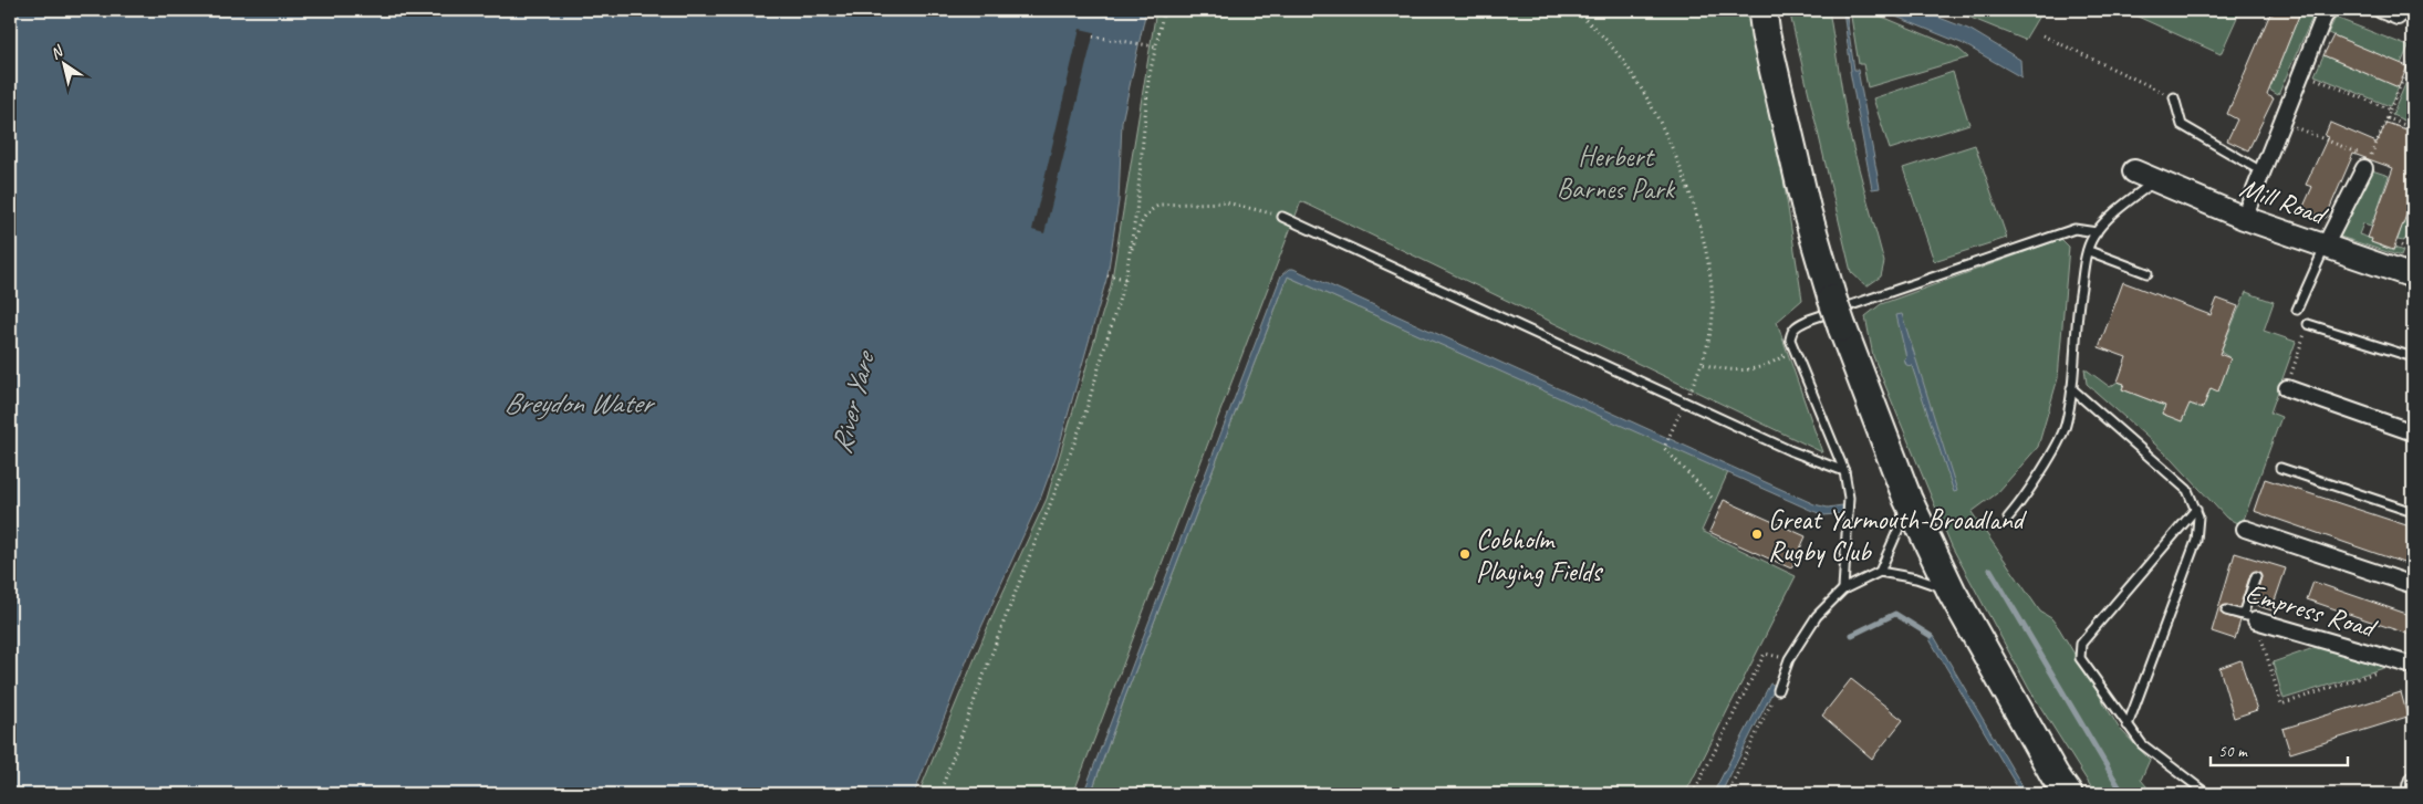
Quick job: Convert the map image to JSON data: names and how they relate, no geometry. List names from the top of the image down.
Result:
{
  "streets": {
    "street": ["Mill Road", "Empress Road"]
  },
  "water": ["Breydon Water", "River Yare"],
  "parks": ["Herbert Barnes Park"],
  "places": ["Great Yarmouth-Broadland Rugby Club", "Cobholm Playing Fields"],
  "scale_bar": "50 m",
  "north": "top left"
}
